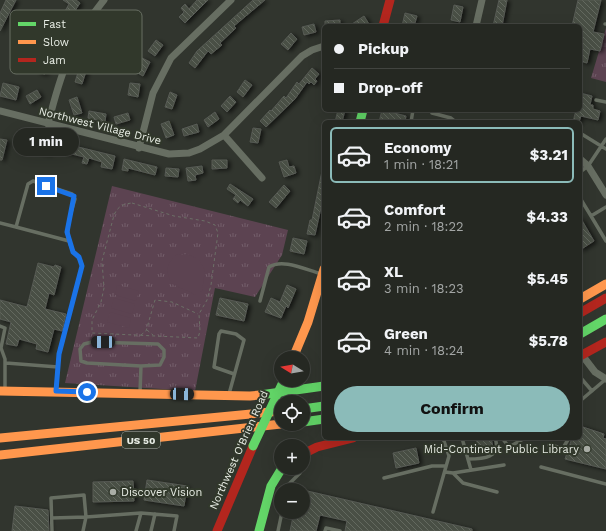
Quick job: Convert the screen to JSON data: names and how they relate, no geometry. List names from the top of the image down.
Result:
{
  "streets": {
    "main road": ["US 50", "Northwest O'Brien Road"],
    "street": ["Northwest Village Drive"]
  },
  "places": ["Mid-Continent Public Library", "Discover Vision"],
  "legend": ["Fast", "Slow", "Jam"],
  "north": "left",
  "page": {
    "banner": ["Pickup", "Drop-off"],
    "list": [
      {
        "name": "Economy",
        "note": "1 min · 18:21",
        "value": "$3.21"
      },
      {
        "name": "Comfort",
        "note": "2 min · 18:22",
        "value": "$4.33"
      },
      {
        "name": "XL",
        "note": "3 min · 18:23",
        "value": "$5.45"
      },
      {
        "name": "Green",
        "note": "4 min · 18:24",
        "value": "$5.78"
      }
    ],
    "bubble": "1 min",
    "map_buttons": ["+", "−"],
    "buttons": "Confirm"
  }
}
